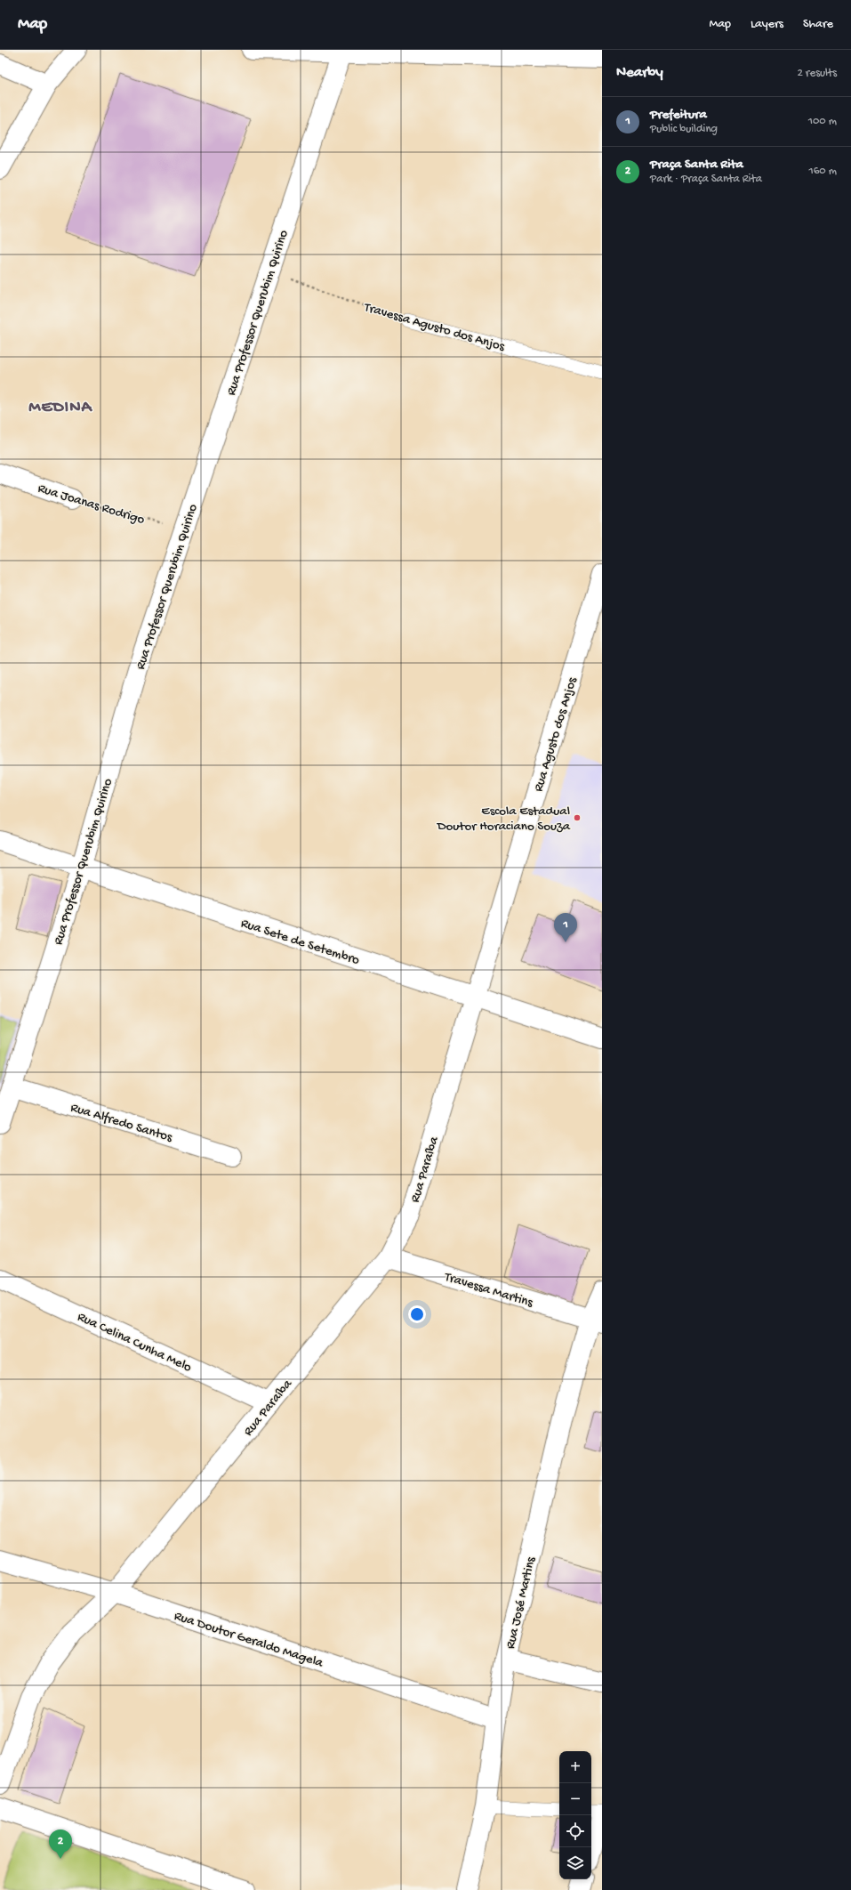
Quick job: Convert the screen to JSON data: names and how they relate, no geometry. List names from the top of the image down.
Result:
{
  "streets": {
    "street": [
      "Rua Professor Querubim Quirino",
      "Rua Joanas Rodrigo",
      "Rua Agusto dos Anjos",
      "Rua Sete de Setembro",
      "Rua Alfredo Santos",
      "Rua Paraíba",
      "Travessa Martins",
      "Rua Celina Cunha Melo",
      "Rua José Martins",
      "Rua Doutor Geraldo Magela"
    ],
    "lane": ["Travessa Agusto dos Anjos"]
  },
  "crossings": [
    ["Rua Professor Querubim Quirino", "Travessa Agusto dos Anjos"],
    ["Rua Professor Querubim Quirino", "Rua Joanas Rodrigo"],
    ["Rua Professor Querubim Quirino", "Rua Sete de Setembro"],
    ["Rua Professor Querubim Quirino", "Rua Alfredo Santos"],
    ["Rua Agusto dos Anjos", "Rua Sete de Setembro"],
    ["Rua Agusto dos Anjos", "Rua Paraíba"],
    ["Rua Sete de Setembro", "Rua Paraíba"],
    ["Rua Paraíba", "Travessa Martins"],
    ["Rua Paraíba", "Rua Celina Cunha Melo"],
    ["Rua Paraíba", "Rua Doutor Geraldo Magela"],
    ["Travessa Martins", "Rua José Martins"],
    ["Rua José Martins", "Rua Doutor Geraldo Magela"]
  ],
  "districts": ["MEDINA"],
  "places": ["Escola Estadual Doutor Horaciano Souza"],
  "page": {
    "header": "Map",
    "nav": ["Map", "Layers", "Share"],
    "heading": ["Nearby", "2 results"],
    "list": [
      {
        "mark": "1",
        "name": "Prefeitura",
        "note": "Public building",
        "value": "100 m"
      },
      {
        "mark": "2",
        "name": "Praça Santa Rita",
        "note": "Park · Praça Santa Rita",
        "value": "160 m"
      }
    ],
    "pins": ["1", "2"],
    "map_buttons": ["+", "−"]
  }
}
